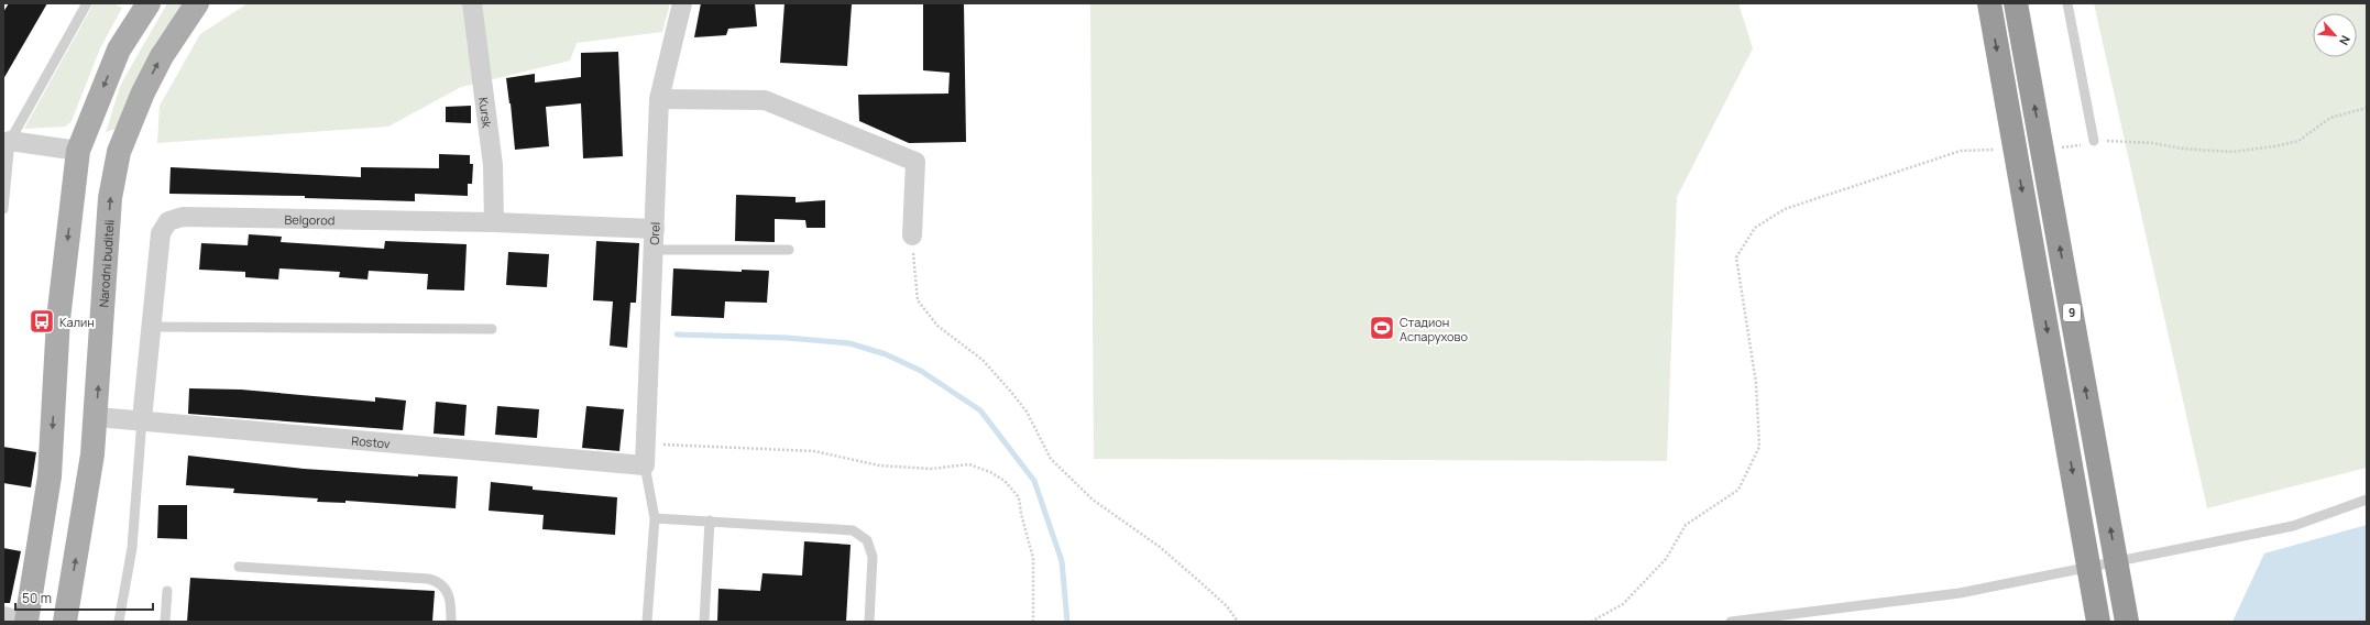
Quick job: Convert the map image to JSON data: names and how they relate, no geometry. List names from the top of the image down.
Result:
{
  "streets": {
    "highway": ["9"],
    "main road": ["Narodni buditeli"],
    "street": [
      "Kursk",
      "Belgorod",
      "Orel",
      "Rostov"
    ]
  },
  "crossings": [
    ["Kursk", "Belgorod"],
    ["Belgorod", "Orel"],
    ["Belgorod", "Rostov"],
    ["Orel", "Rostov"],
    ["Narodni buditeli", "Rostov"]
  ],
  "places": {
    "bus stop": ["Калин"],
    "sports": ["Стадион Аспарухово"]
  },
  "scale_bar": "50 m",
  "north": "bottom right"
}
